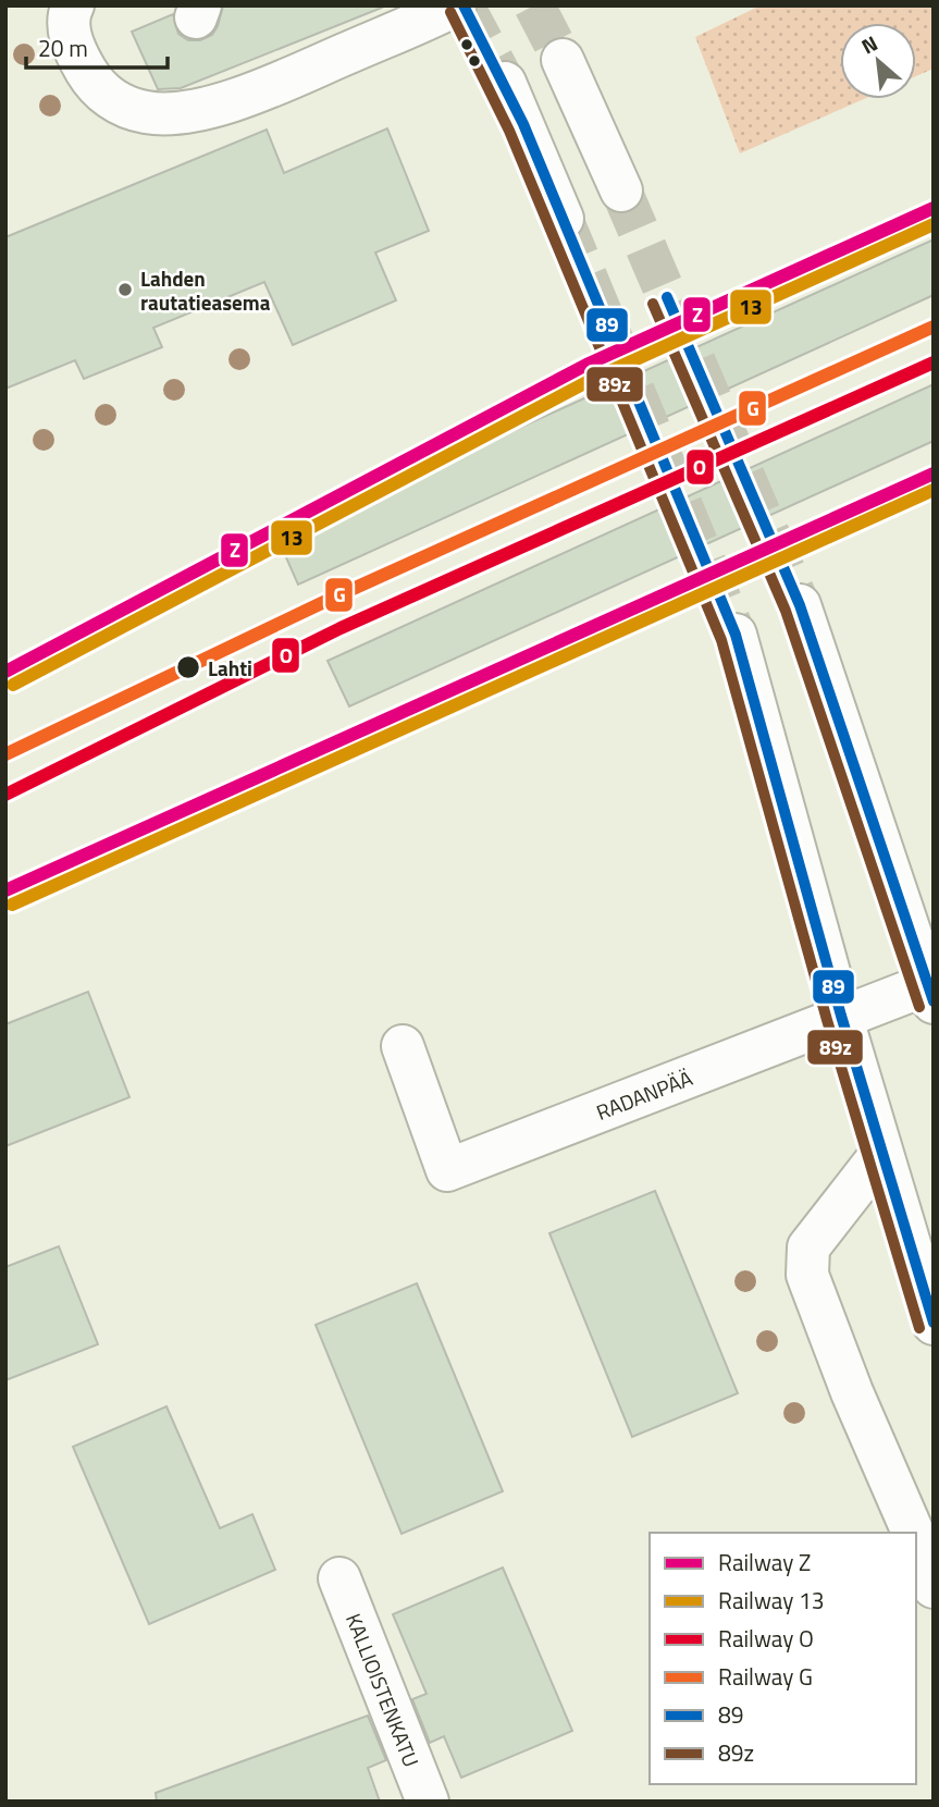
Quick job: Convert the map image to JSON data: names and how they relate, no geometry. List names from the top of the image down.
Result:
{
  "streets": {
    "main road": ["RADANPÄÄ", "KALLIOISTENKATU"]
  },
  "places": ["Lahden rautatieasema", "Lahti"],
  "lines": [
    "transit line 89",
    "transit line 89z",
    "rail line Z",
    "rail line 13",
    "rail line G",
    "rail line O"
  ],
  "legend": [
    "Railway Z",
    "Railway 13",
    "Railway O",
    "Railway G",
    "89",
    "89z"
  ],
  "scale_bar": "20 m",
  "north": "top left"
}
